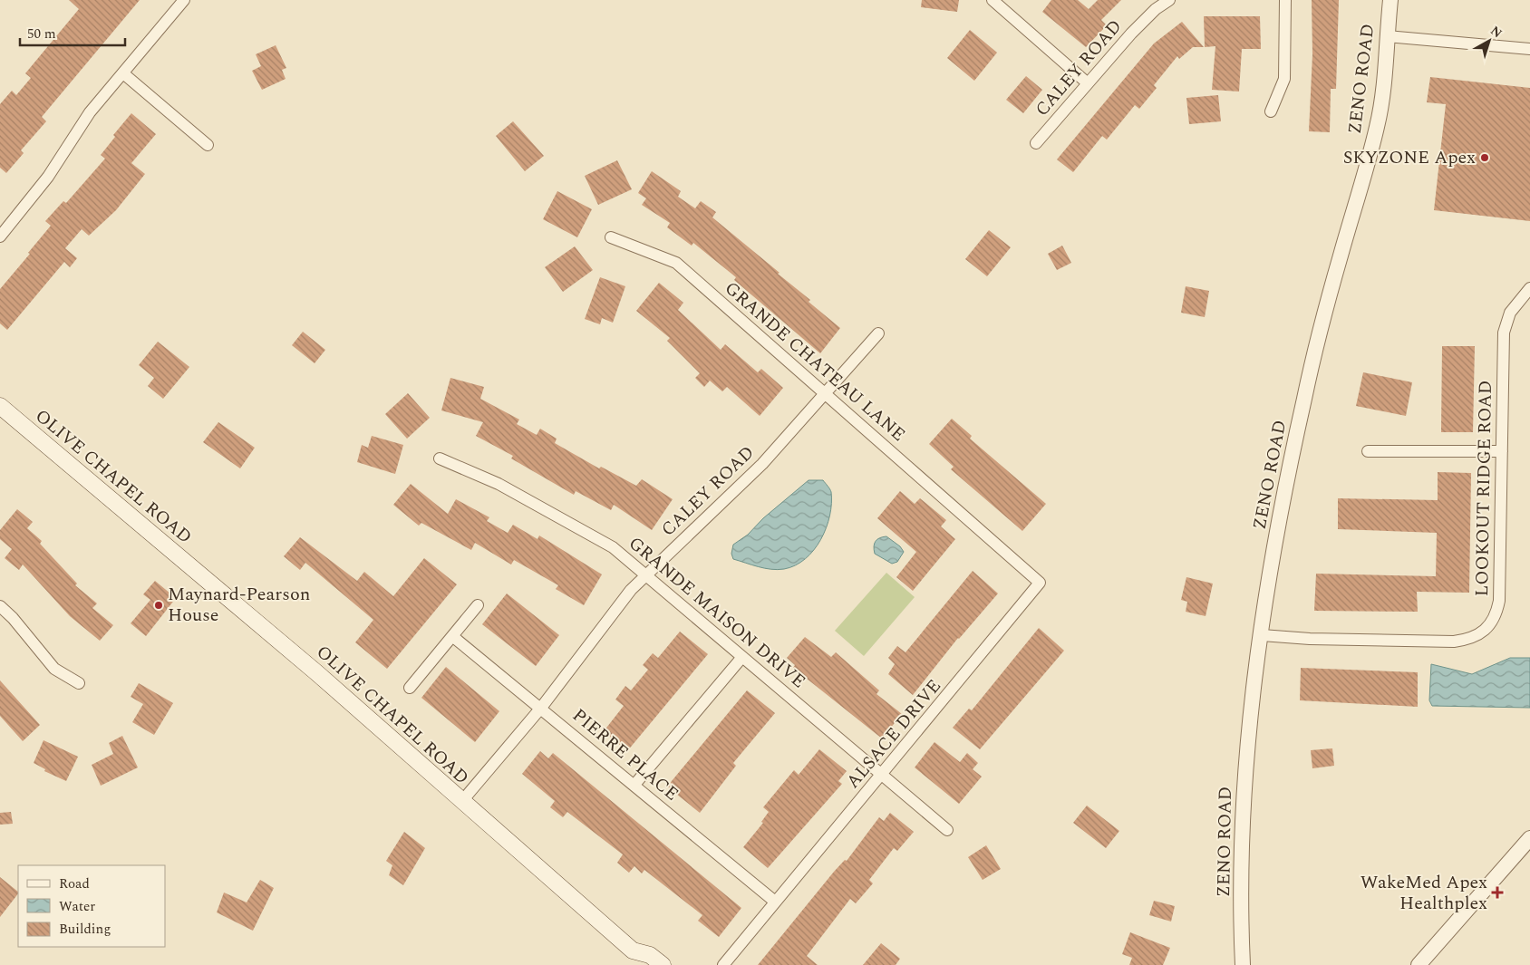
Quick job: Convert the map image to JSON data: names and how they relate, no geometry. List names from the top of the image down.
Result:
{
  "streets": {
    "main road": ["OLIVE CHAPEL ROAD"],
    "street": [
      "CALEY ROAD",
      "ZENO ROAD",
      "GRANDE CHATEAU LANE",
      "LOOKOUT RIDGE ROAD",
      "GRANDE MAISON DRIVE",
      "ALSACE DRIVE",
      "PIERRE PLACE"
    ]
  },
  "crossings": [
    ["CALEY ROAD", "GRANDE CHATEAU LANE"],
    ["CALEY ROAD", "OLIVE CHAPEL ROAD"],
    ["CALEY ROAD", "GRANDE MAISON DRIVE"],
    ["CALEY ROAD", "PIERRE PLACE"],
    ["ZENO ROAD", "LOOKOUT RIDGE ROAD"],
    ["GRANDE CHATEAU LANE", "ALSACE DRIVE"],
    ["GRANDE MAISON DRIVE", "ALSACE DRIVE"],
    ["ALSACE DRIVE", "PIERRE PLACE"]
  ],
  "places": {
    "other": ["SKYZONE Apex", "Maynard-Pearson House"],
    "health": ["WakeMed Apex Healthplex"]
  },
  "legend": ["Road", "Water", "Building"],
  "scale_bar": "50 m",
  "north": "top right"
}
